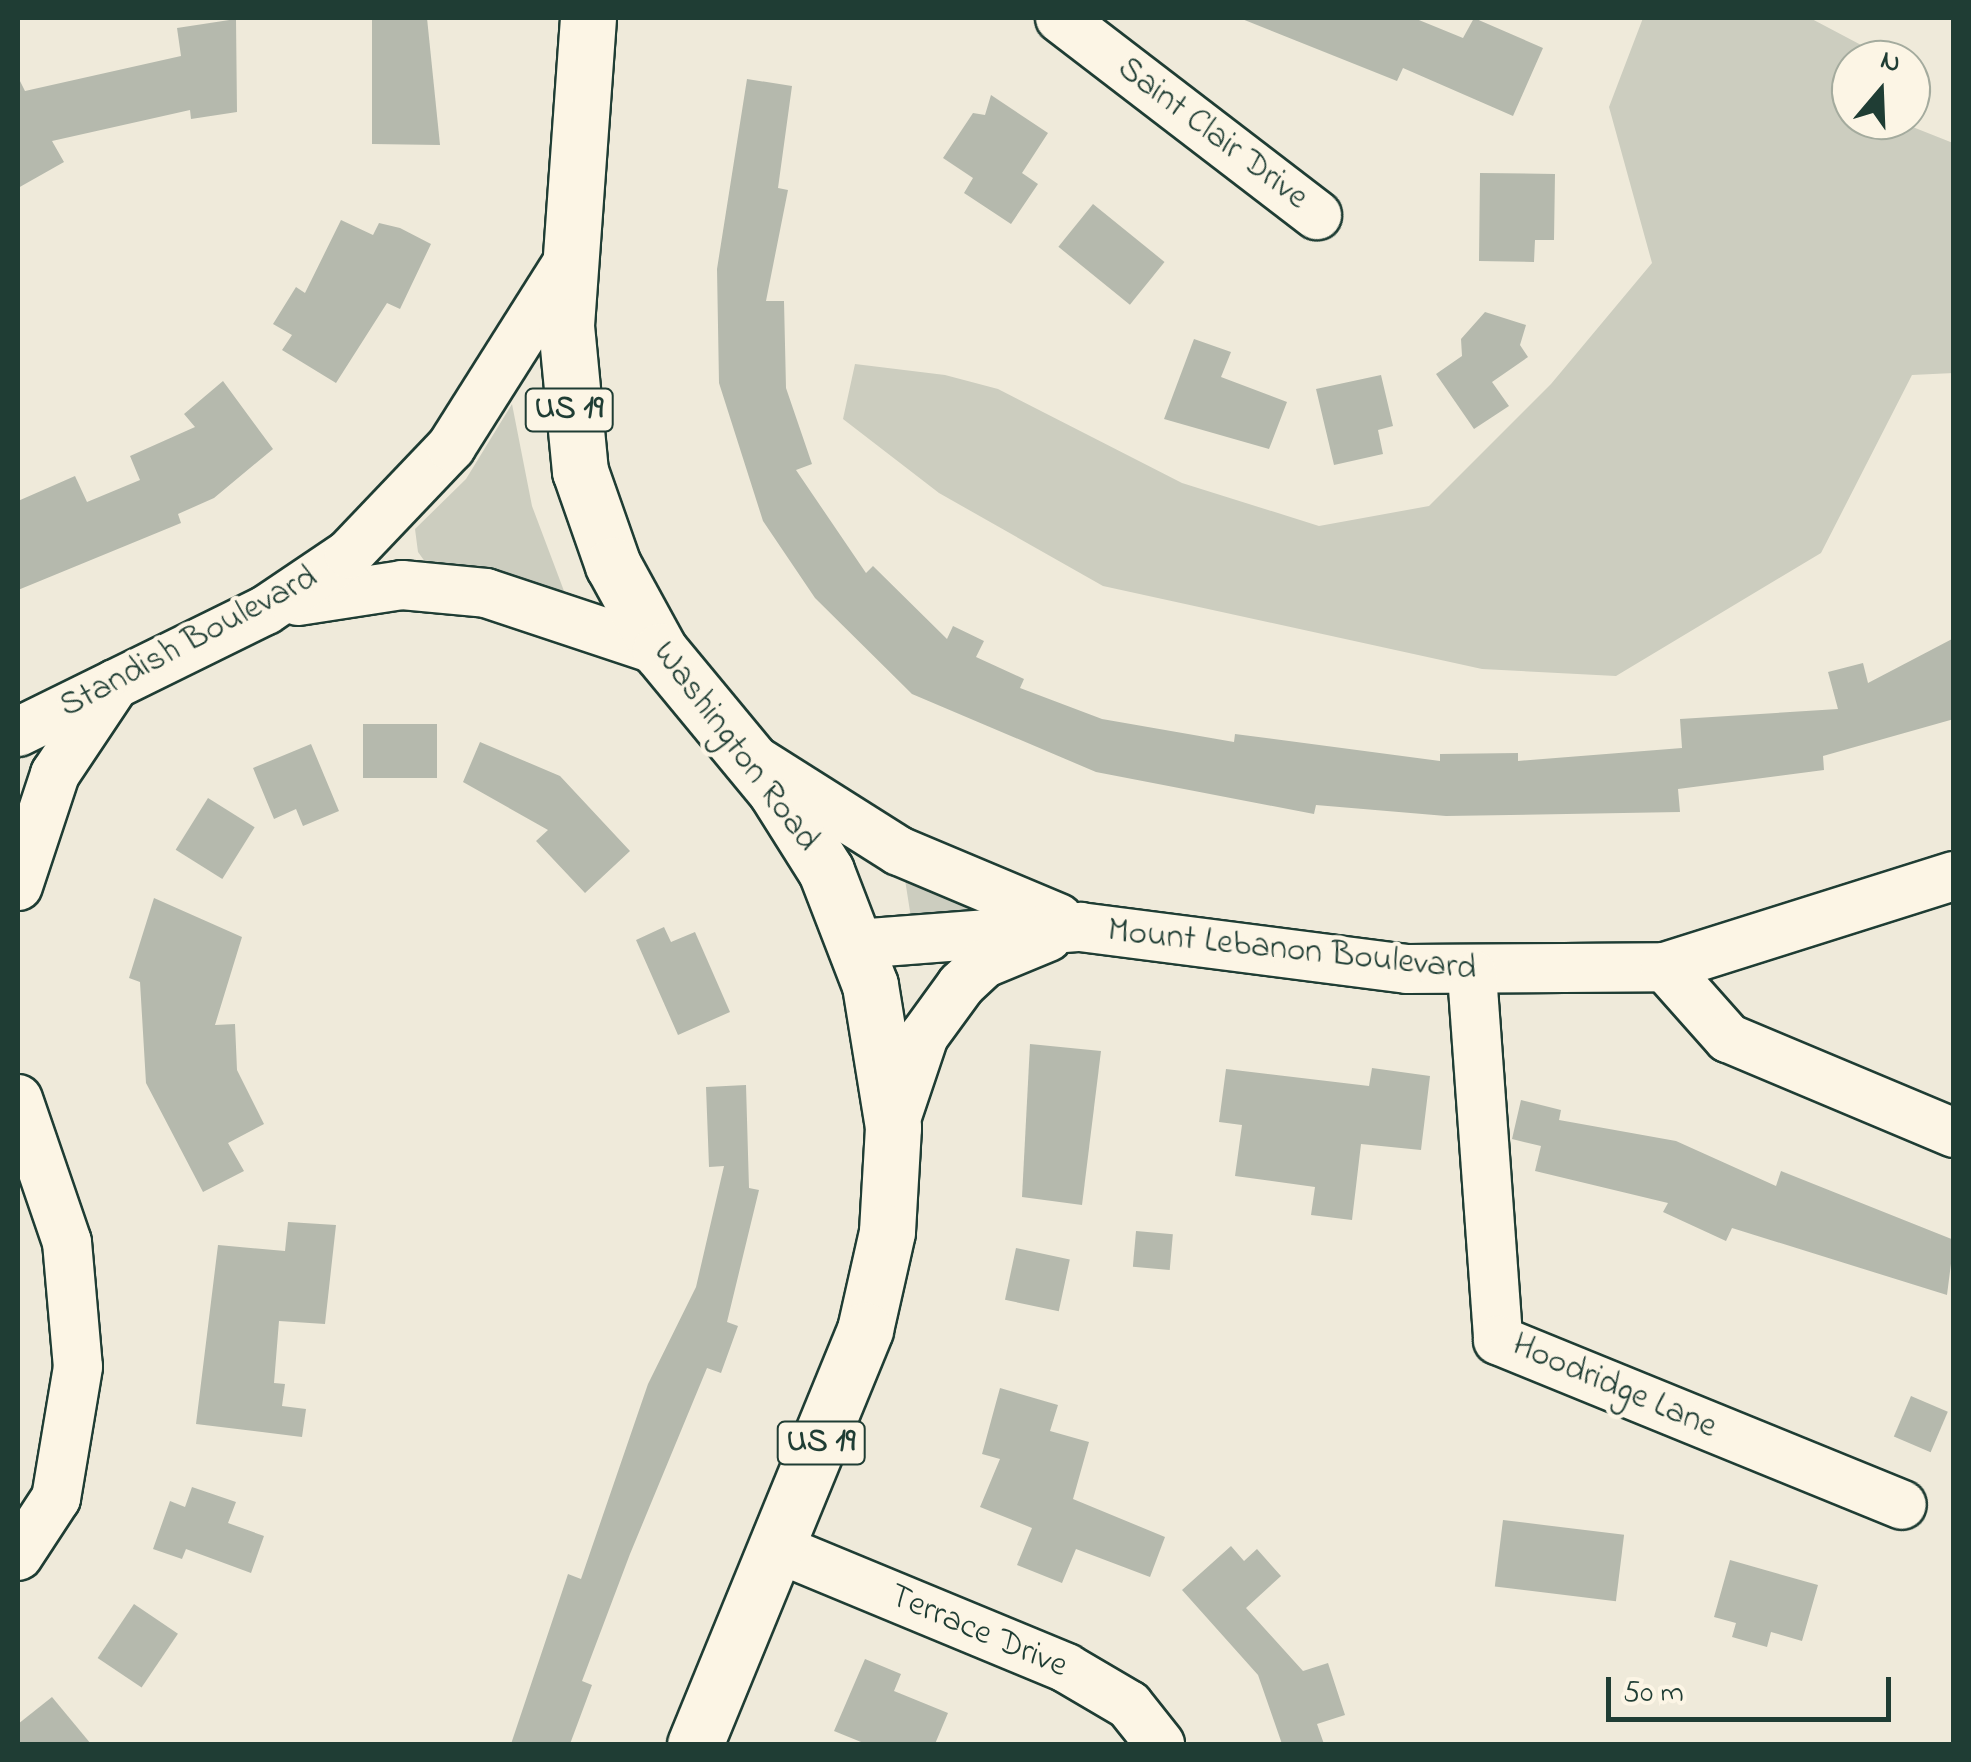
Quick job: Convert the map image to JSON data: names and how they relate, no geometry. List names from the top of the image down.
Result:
{
  "streets": {
    "main road": ["US 19", "Washington Road"],
    "street": [
      "Saint Clair Drive",
      "Standish Boulevard",
      "Mount Lebanon Boulevard",
      "Hoodridge Lane",
      "Terrace Drive"
    ]
  },
  "crossings": [
    ["Standish Boulevard", "Washington Road"],
    ["Washington Road", "Mount Lebanon Boulevard"],
    ["Washington Road", "Terrace Drive"],
    ["Mount Lebanon Boulevard", "Hoodridge Lane"]
  ],
  "scale_bar": "50 m",
  "north": "top"
}
